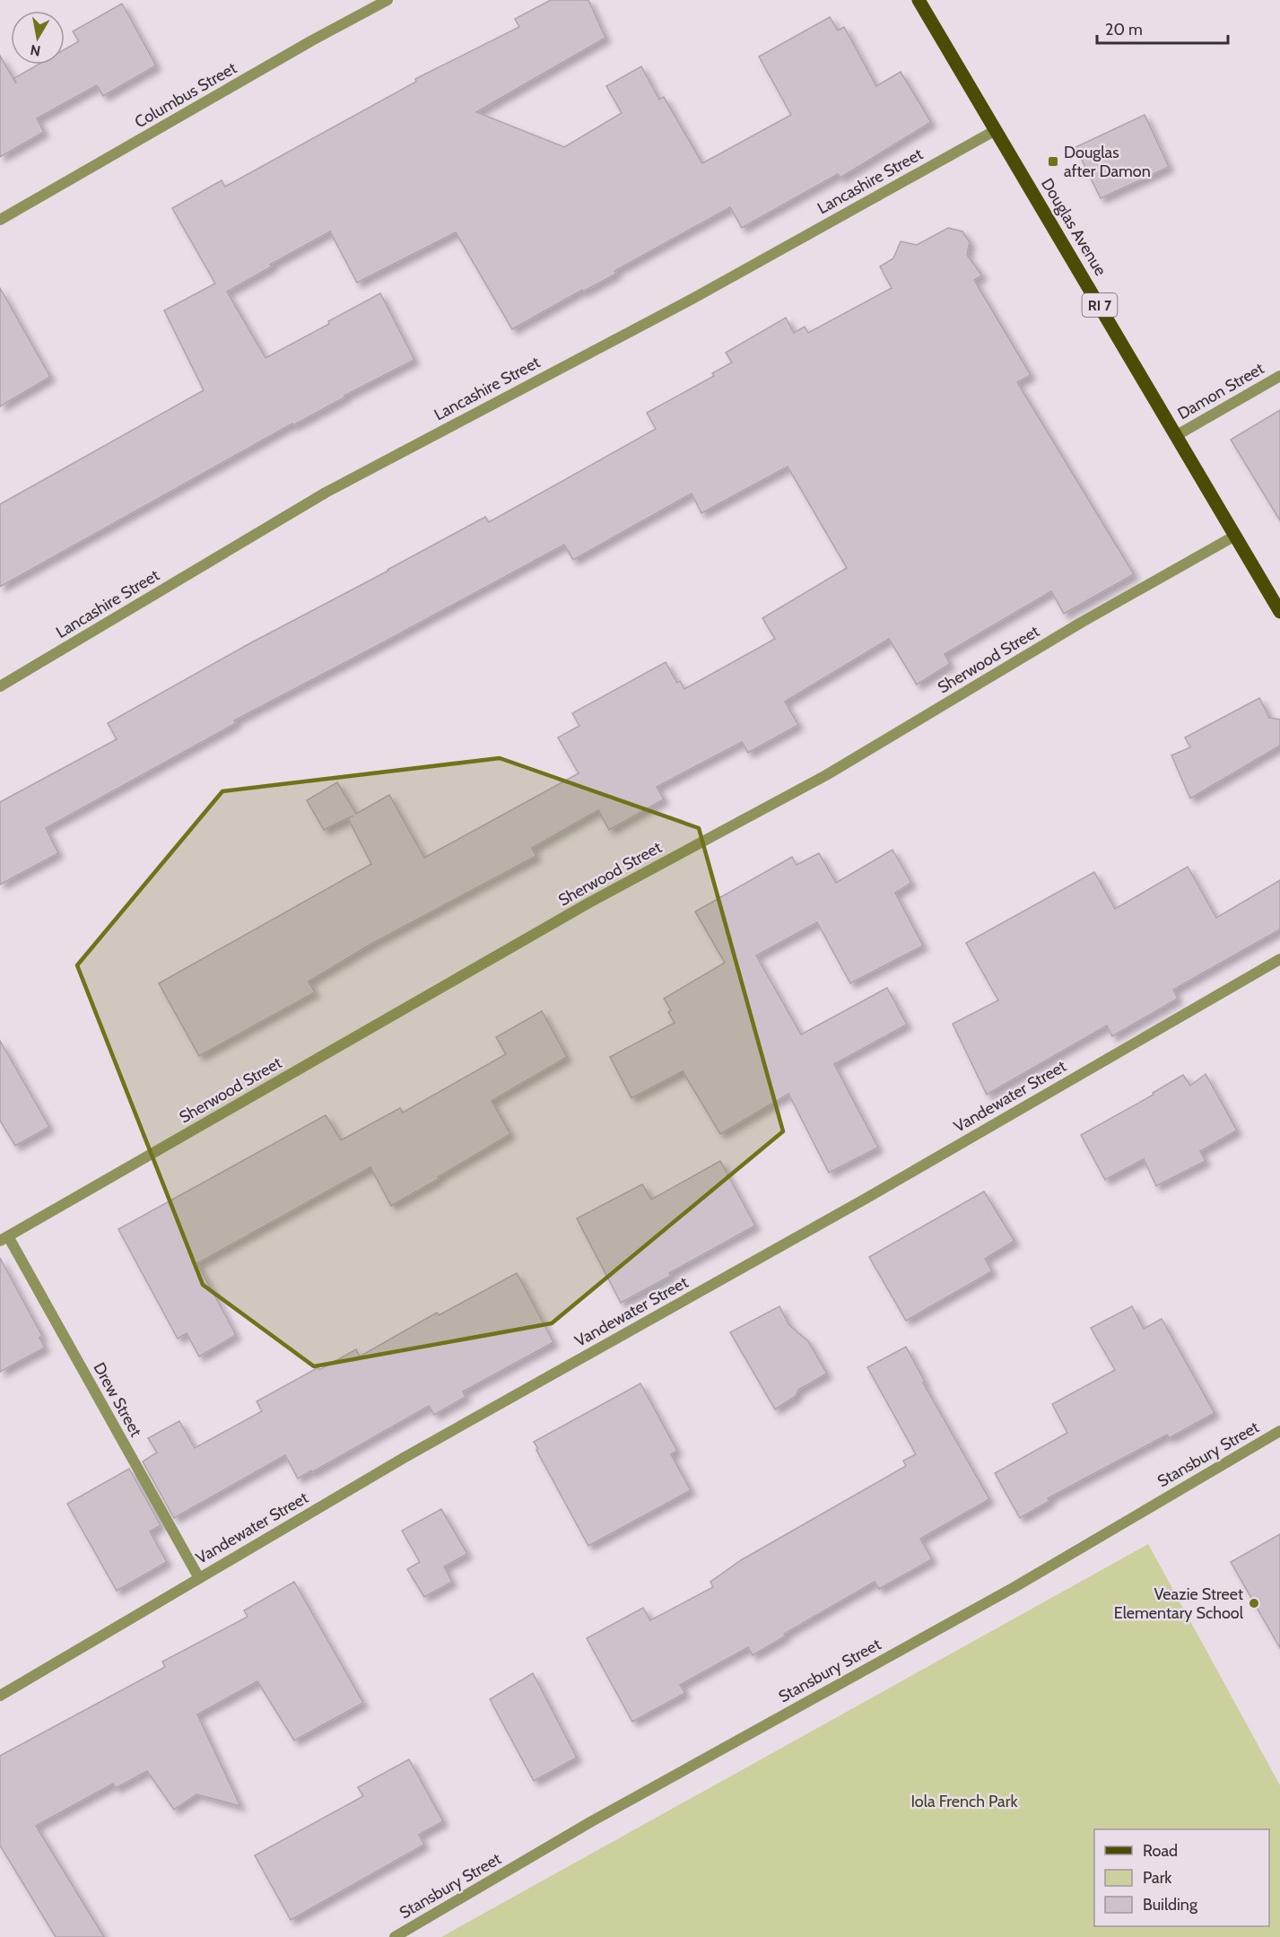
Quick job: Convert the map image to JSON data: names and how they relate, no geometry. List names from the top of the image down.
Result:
{
  "streets": {
    "main road": ["Douglas Avenue", "RI 7"],
    "street": [
      "Columbus Street",
      "Lancashire Street",
      "Damon Street",
      "Sherwood Street",
      "Vandewater Street",
      "Drew Street",
      "Stansbury Street"
    ]
  },
  "crossings": [
    ["Lancashire Street", "Douglas Avenue"],
    ["Douglas Avenue", "Damon Street"],
    ["Douglas Avenue", "Sherwood Street"],
    ["Sherwood Street", "Drew Street"],
    ["Vandewater Street", "Drew Street"]
  ],
  "parks": ["Iola French Park"],
  "places": {
    "transit": ["Douglas after Damon"],
    "other": ["Veazie Street Elementary School"]
  },
  "legend": ["Road", "Park", "Building"],
  "scale_bar": "20 m",
  "north": "bottom"
}
